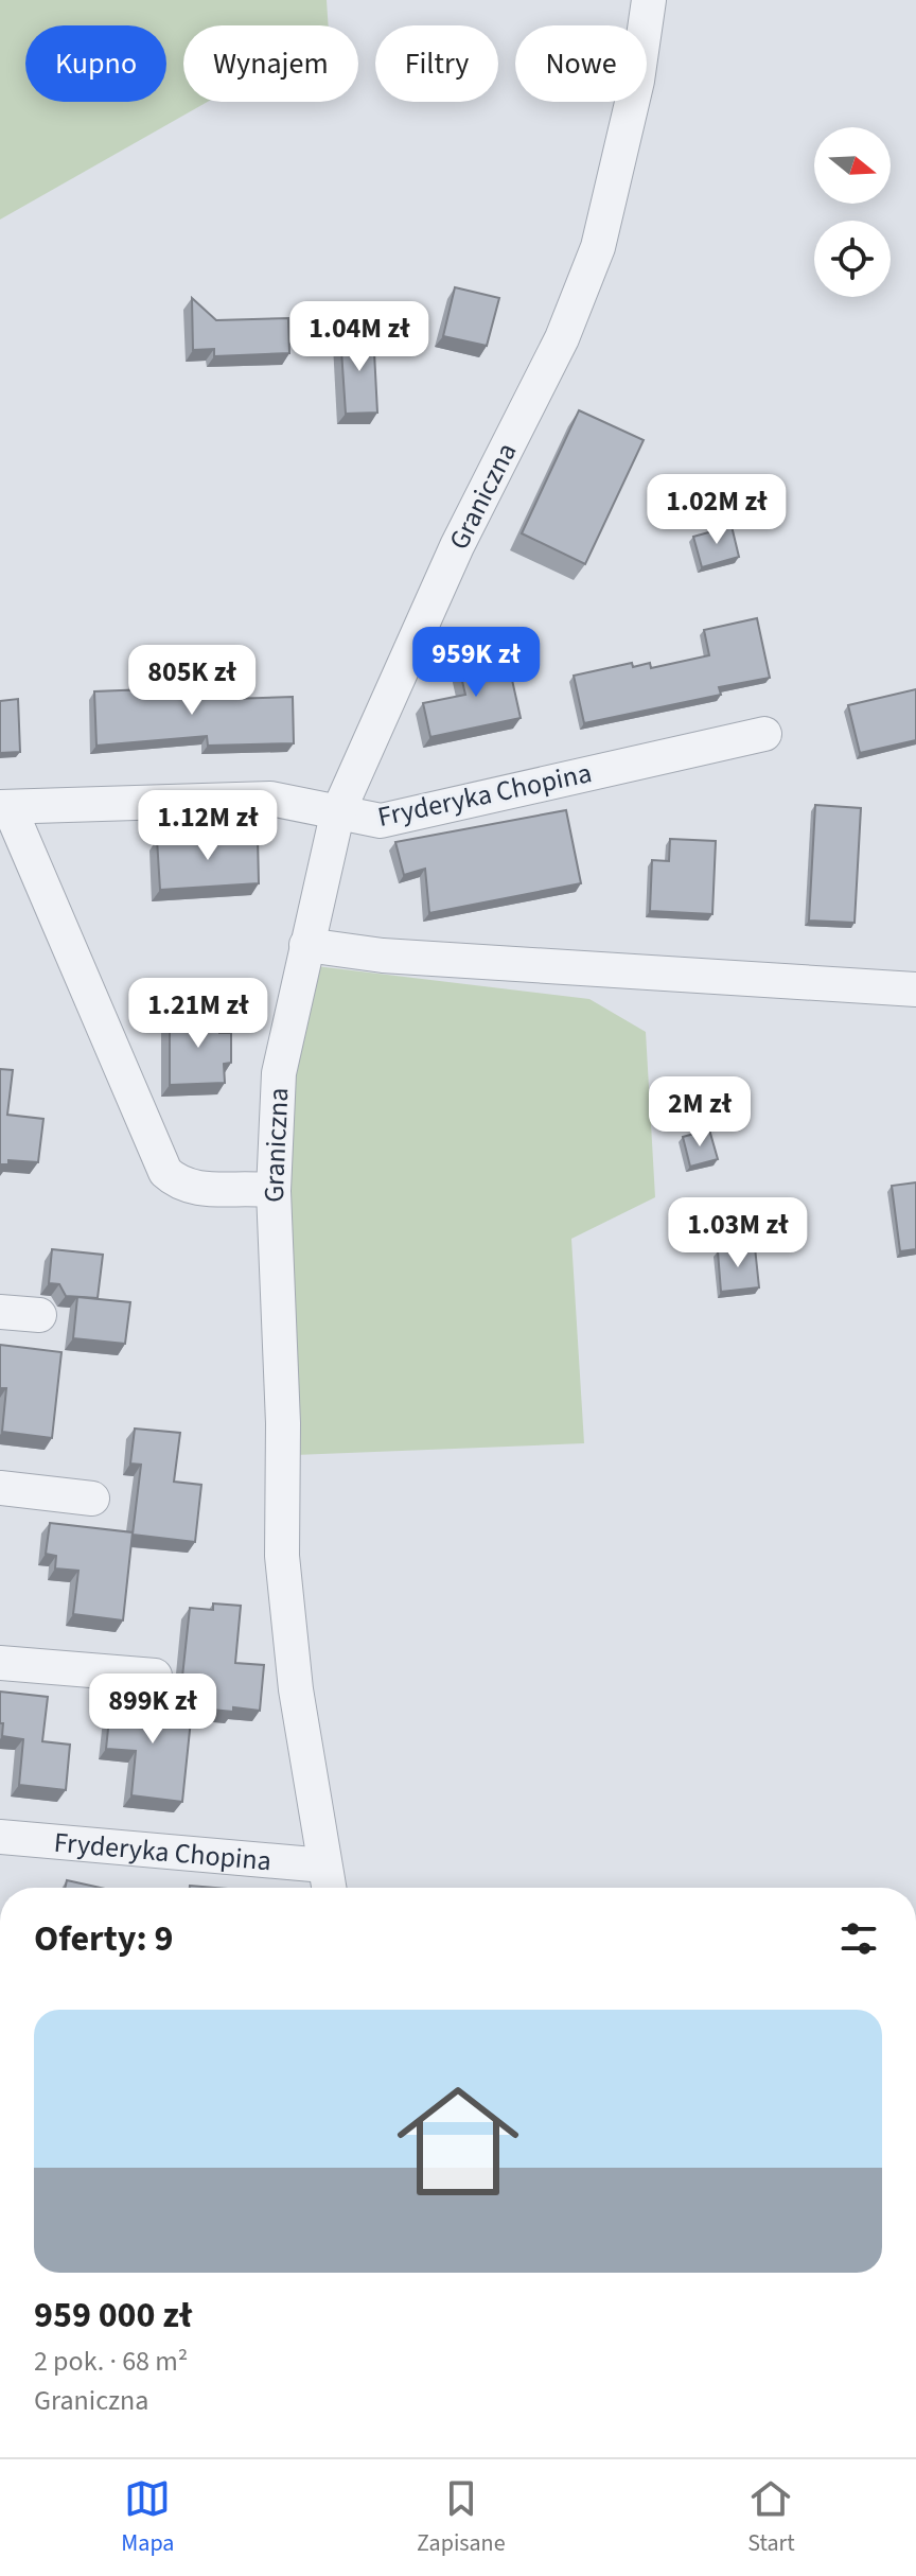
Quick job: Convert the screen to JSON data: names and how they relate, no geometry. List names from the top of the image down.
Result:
{
  "streets": {
    "street": ["Graniczna", "Fryderyka Chopina"]
  },
  "crossings": [
    ["Graniczna", "Fryderyka Chopina"]
  ],
  "north": "right",
  "page": {
    "chip": [
      "Kupno",
      "Wynajem",
      "Filtry",
      "Nowe"
    ],
    "price": [
      "1.04M zł",
      "1.02M zł",
      "959K zł",
      "805K zł",
      "1.12M zł",
      "1.21M zł",
      "2M zł",
      "1.03M zł",
      "899K zł"
    ],
    "heading": "Oferty: 9",
    "list": [
      {
        "name": "959 000 zł",
        "note": "2 pok. · 68 m² · Graniczna"
      }
    ],
    "tabs": ["Mapa", "Zapisane", "Start"]
  }
}
